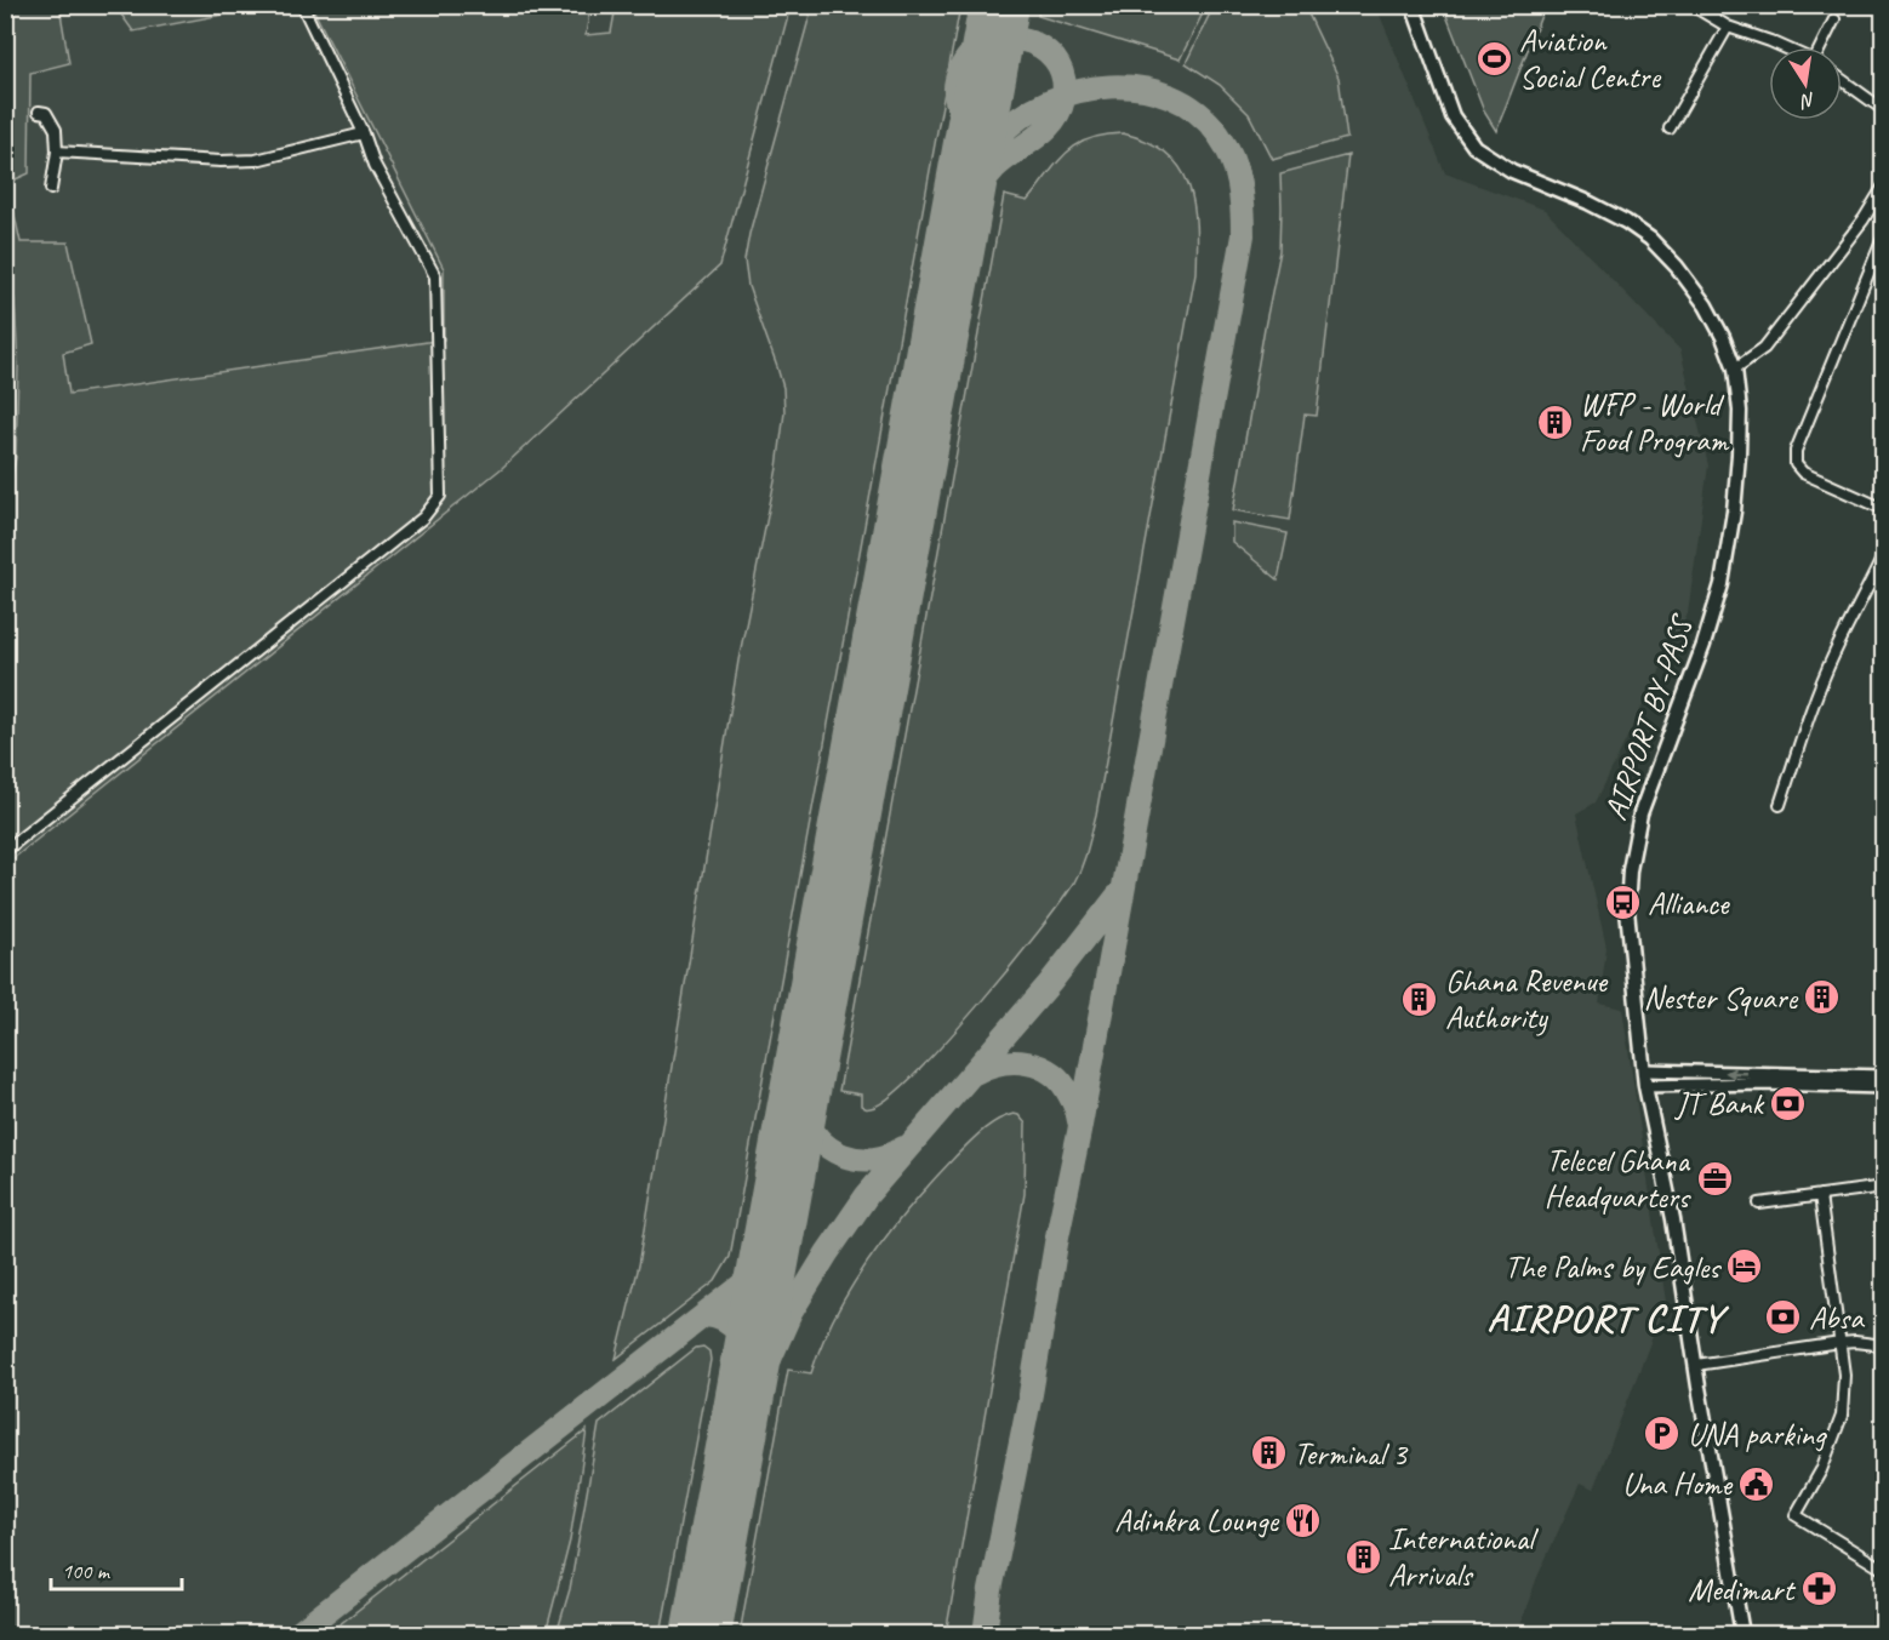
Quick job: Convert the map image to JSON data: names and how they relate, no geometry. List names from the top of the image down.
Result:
{
  "streets": {
    "main road": ["AIRPORT BY-PASS"]
  },
  "districts": ["AIRPORT CITY"],
  "places": {
    "sports": ["Aviation Social Centre"],
    "building": [
      "WFP - World Food Program",
      "Nester Square",
      "Ghana Revenue Authority",
      "Terminal 3",
      "International Arrivals"
    ],
    "bus stop": ["Alliance"],
    "bank": ["JT Bank", "Absa"],
    "office": ["Telecel Ghana Headquarters"],
    "hotel": ["The Palms by Eagles"],
    "parking": ["UNA parking"],
    "public building": ["Una Home"],
    "restaurant": ["Adinkra Lounge"],
    "pharmacy": ["Medimart"]
  },
  "scale_bar": "100 m",
  "north": "bottom"
}
